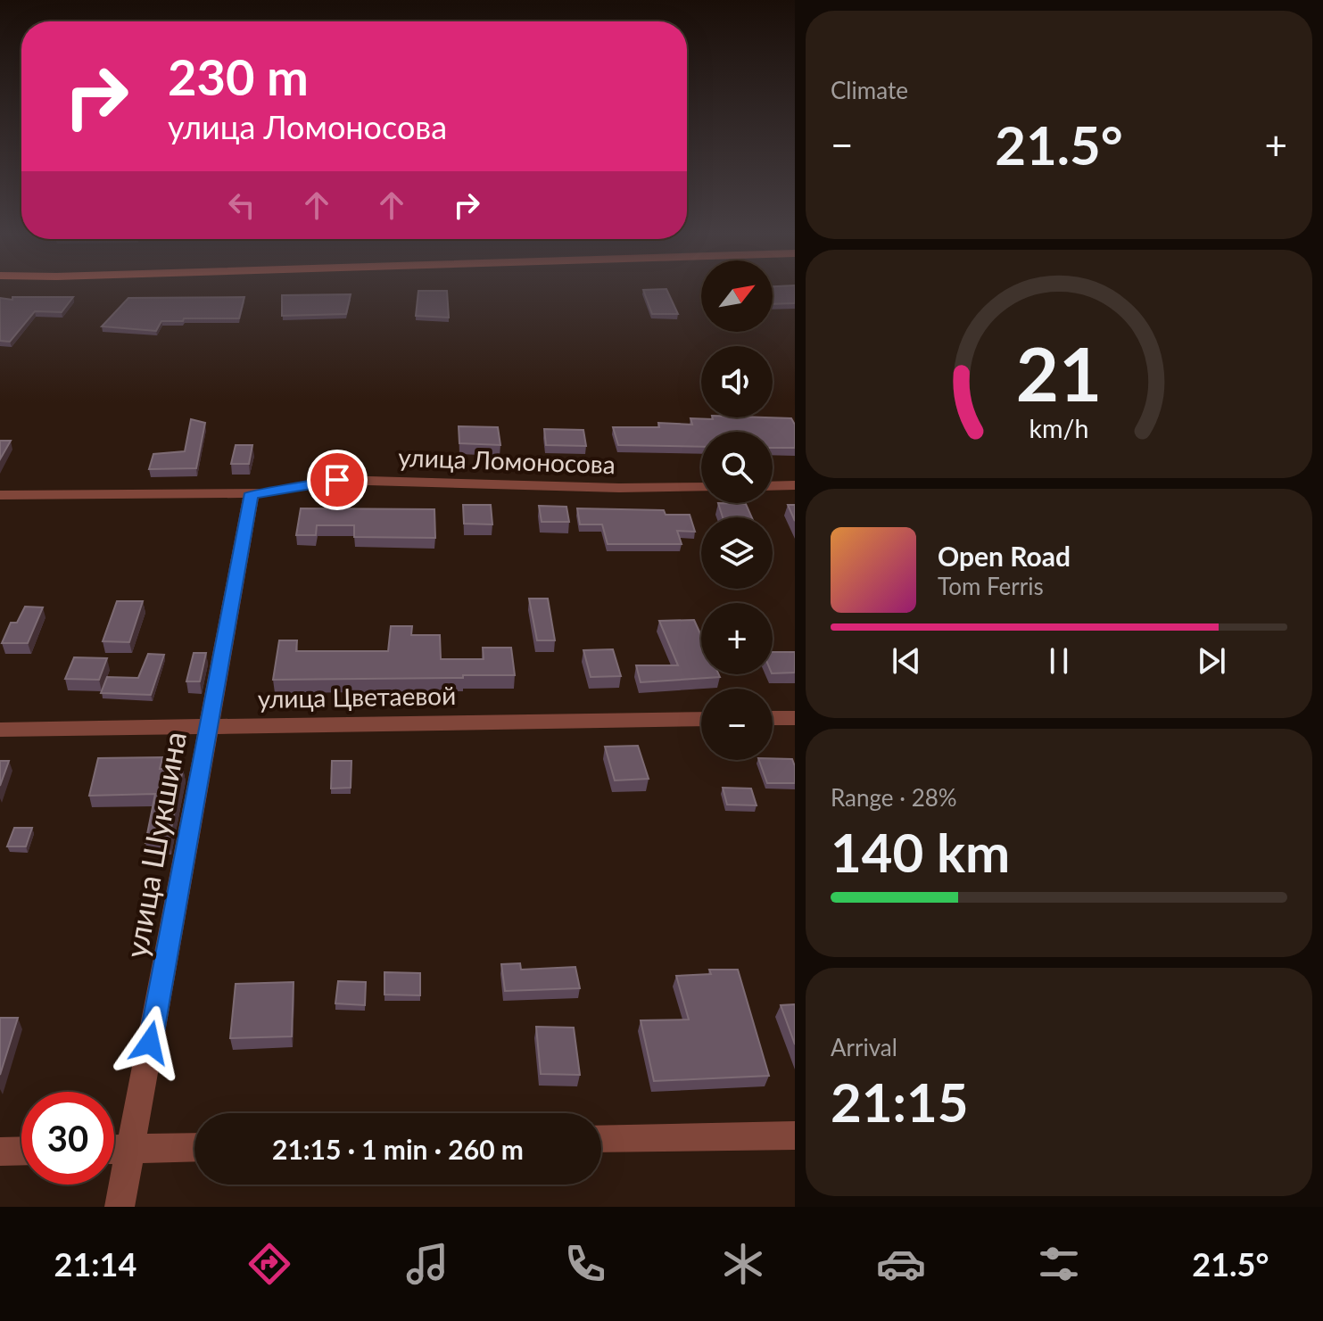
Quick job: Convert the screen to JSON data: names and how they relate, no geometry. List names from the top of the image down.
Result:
{
  "streets": {
    "street": ["улица Ломоносова", "улица Цветаевой", "улица Шукшина"]
  },
  "crossings": [
    ["улица Ломоносова", "улица Шукшина"],
    ["улица Цветаевой", "улица Шукшина"]
  ],
  "north": "top right",
  "page": {
    "tile": [
      "Climate",
      ["Range · 28%", "140 km"],
      ["Arrival", "21:15"]
    ],
    "turn": ["230 m", "улица Ломоносова"],
    "heat": ["−", "21.5°", "+"],
    "map_buttons": ["+", "−"],
    "song": ["Open Road", "Tom Ferris"],
    "limit": "30",
    "trip": "21:15 · 1 min · 260 m",
    "tabs": ["21:14", "21.5°"],
    "gauge": ["21", "km/h"]
  }
}
